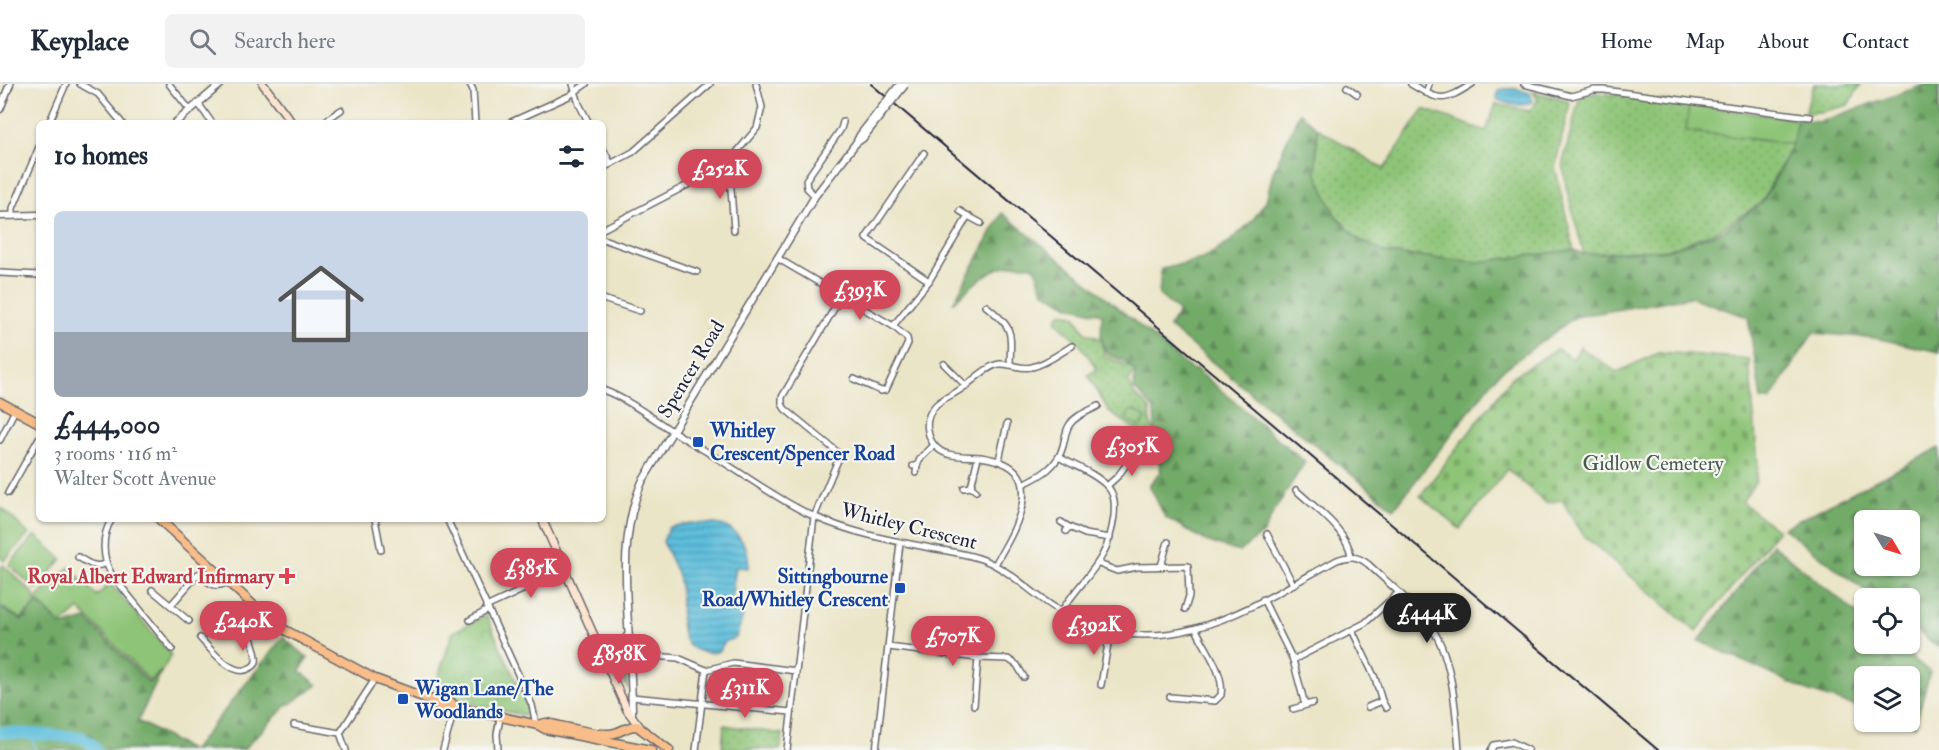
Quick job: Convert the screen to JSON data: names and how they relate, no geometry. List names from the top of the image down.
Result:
{
  "streets": {
    "street": ["Spencer Road", "Whitley Crescent"]
  },
  "crossings": [
    ["Spencer Road", "Whitley Crescent"]
  ],
  "parks": ["Gidlow Cemetery"],
  "places": {
    "transit": ["Whitley Crescent/Spencer Road", "Sittingbourne Road/Whitley Crescent", "Wigan Lane/The Woodlands"],
    "health": ["Royal Albert Edward Infirmary"]
  },
  "north": "bottom right",
  "page": {
    "header": "Keyplace",
    "search": "Search here",
    "nav": [
      "Home",
      "Map",
      "About",
      "Contact"
    ],
    "heading": "10 homes",
    "price": [
      "£252K",
      "£393K",
      "£305K",
      "£385K",
      "£444K",
      "£240K",
      "£392K",
      "£707K",
      "£858K",
      "£311K"
    ],
    "list": [
      {
        "name": "£444,000",
        "note": "3 rooms · 116 m² · Walter Scott Avenue"
      }
    ]
  }
}
